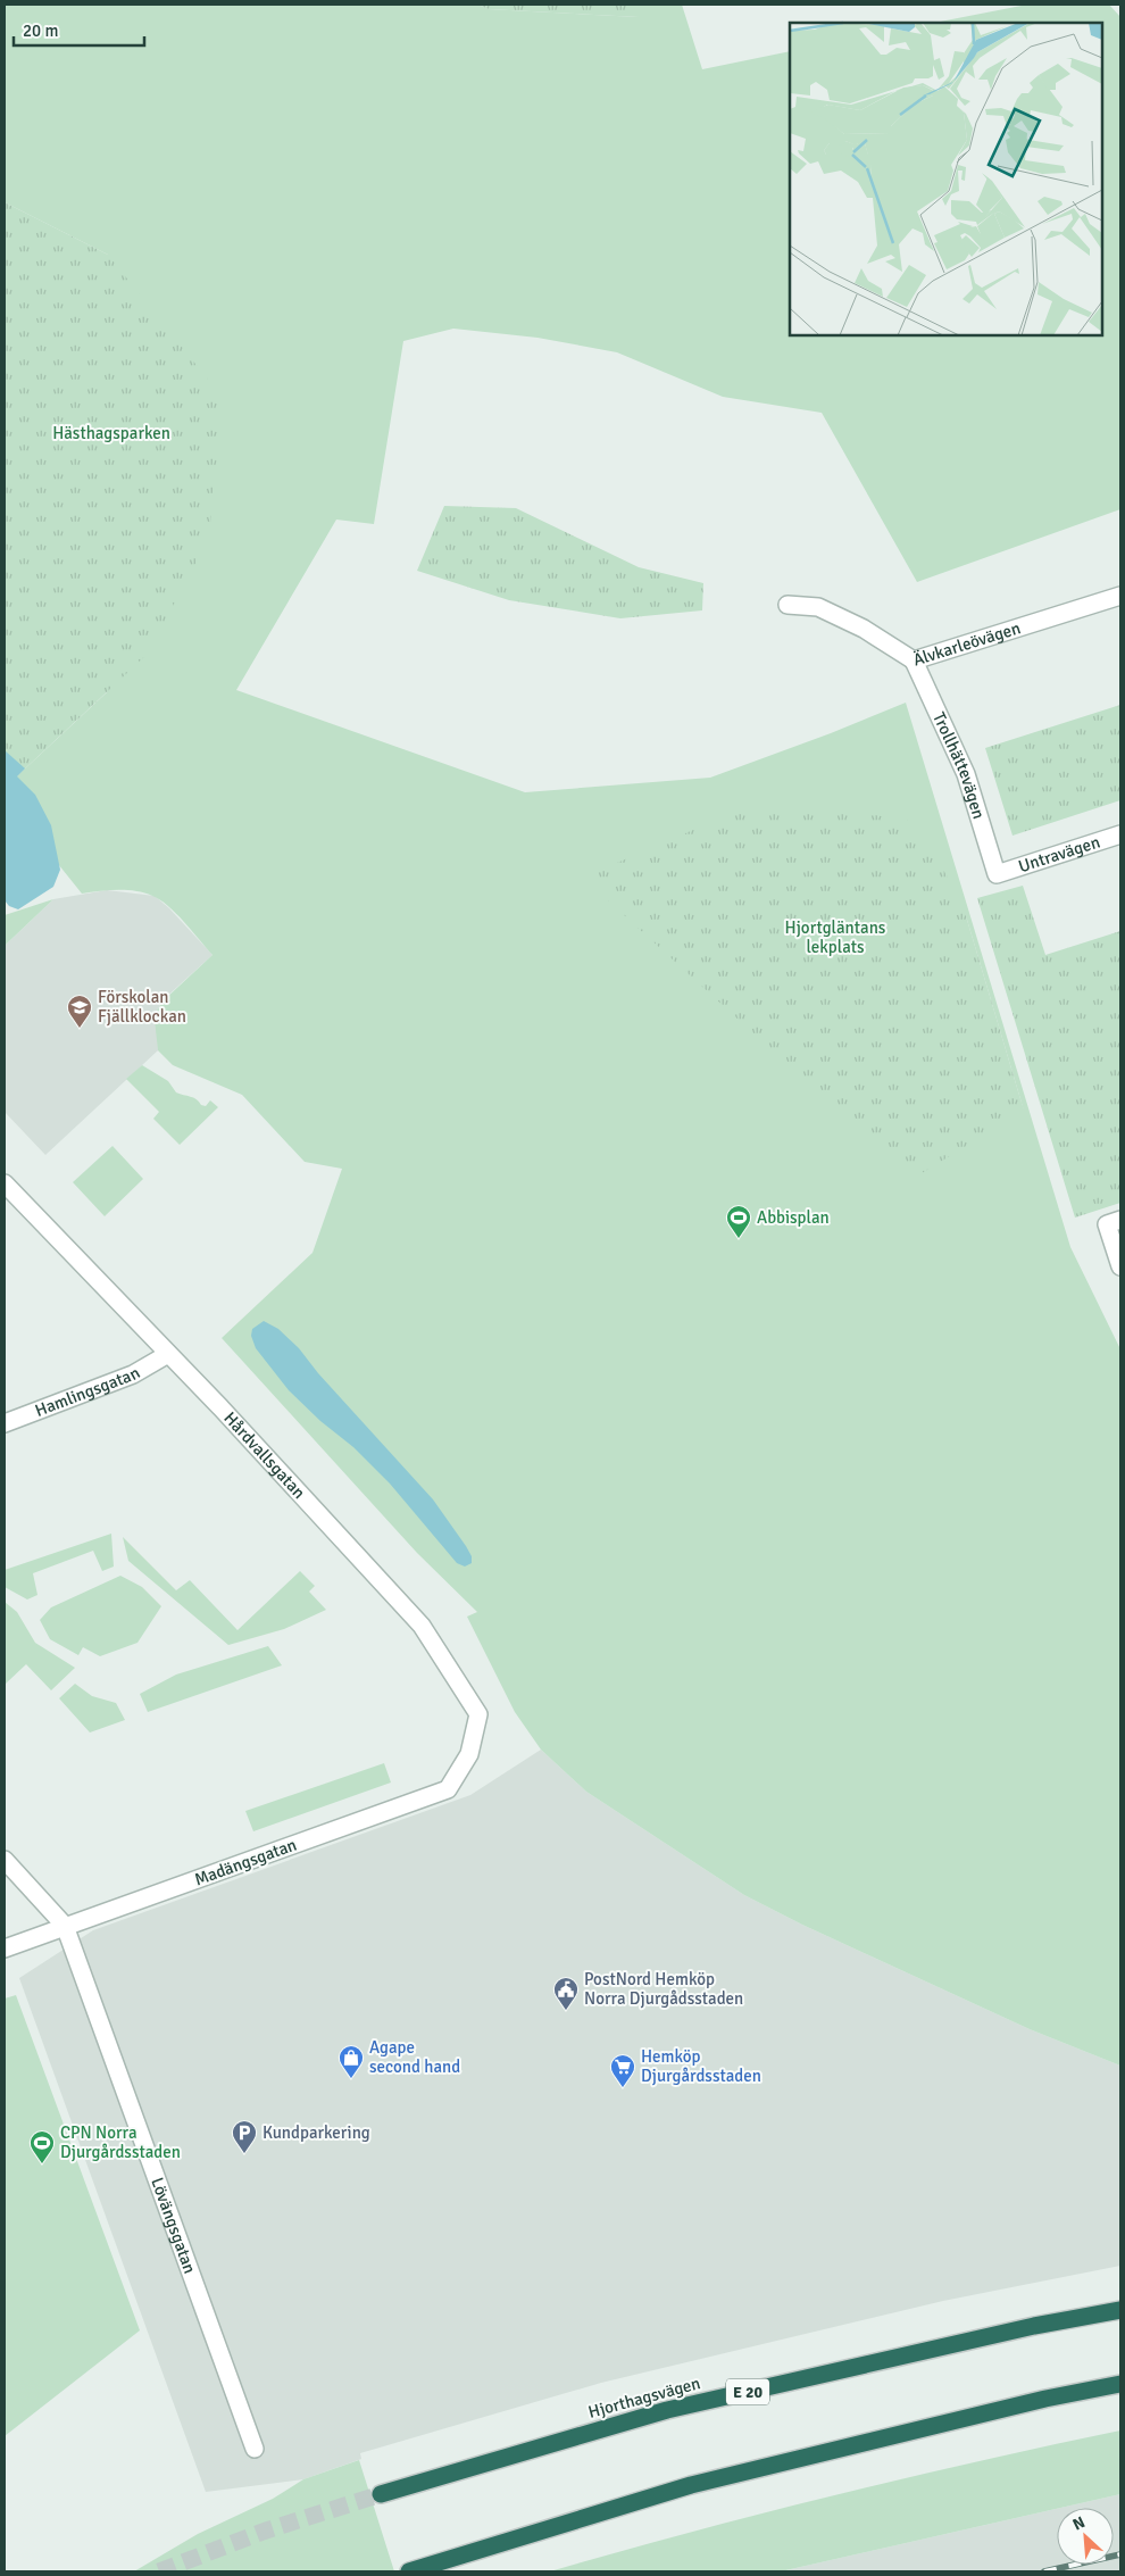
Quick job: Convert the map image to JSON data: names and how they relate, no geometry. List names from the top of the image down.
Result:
{
  "streets": {
    "highway": ["E 20", "Hjorthagsvägen"],
    "street": [
      "Älvkarleövägen",
      "Trollhättevägen",
      "Untravägen",
      "Hamlingsgatan",
      "Hårdvallsgatan",
      "Madängsgatan",
      "Lövängsgatan"
    ]
  },
  "crossings": [
    ["Älvkarleövägen", "Trollhättevägen"],
    ["Trollhättevägen", "Untravägen"],
    ["Hamlingsgatan", "Hårdvallsgatan"],
    ["Hårdvallsgatan", "Madängsgatan"],
    ["Madängsgatan", "Lövängsgatan"]
  ],
  "parks": ["Hästhagsparken", "Hjortgläntans lekplats"],
  "places": {
    "school or university": ["Förskolan Fjällklockan"],
    "sports": ["Abbisplan", "CPN Norra Djurgårdsstaden"],
    "public building": ["PostNord Hemköp Norra Djurgådsstaden"],
    "shop": ["Agape second hand"],
    "supermarket": ["Hemköp Djurgårdsstaden"],
    "parking": ["Kundparkering"]
  },
  "scale_bar": "20 m",
  "north": "top left"
}
